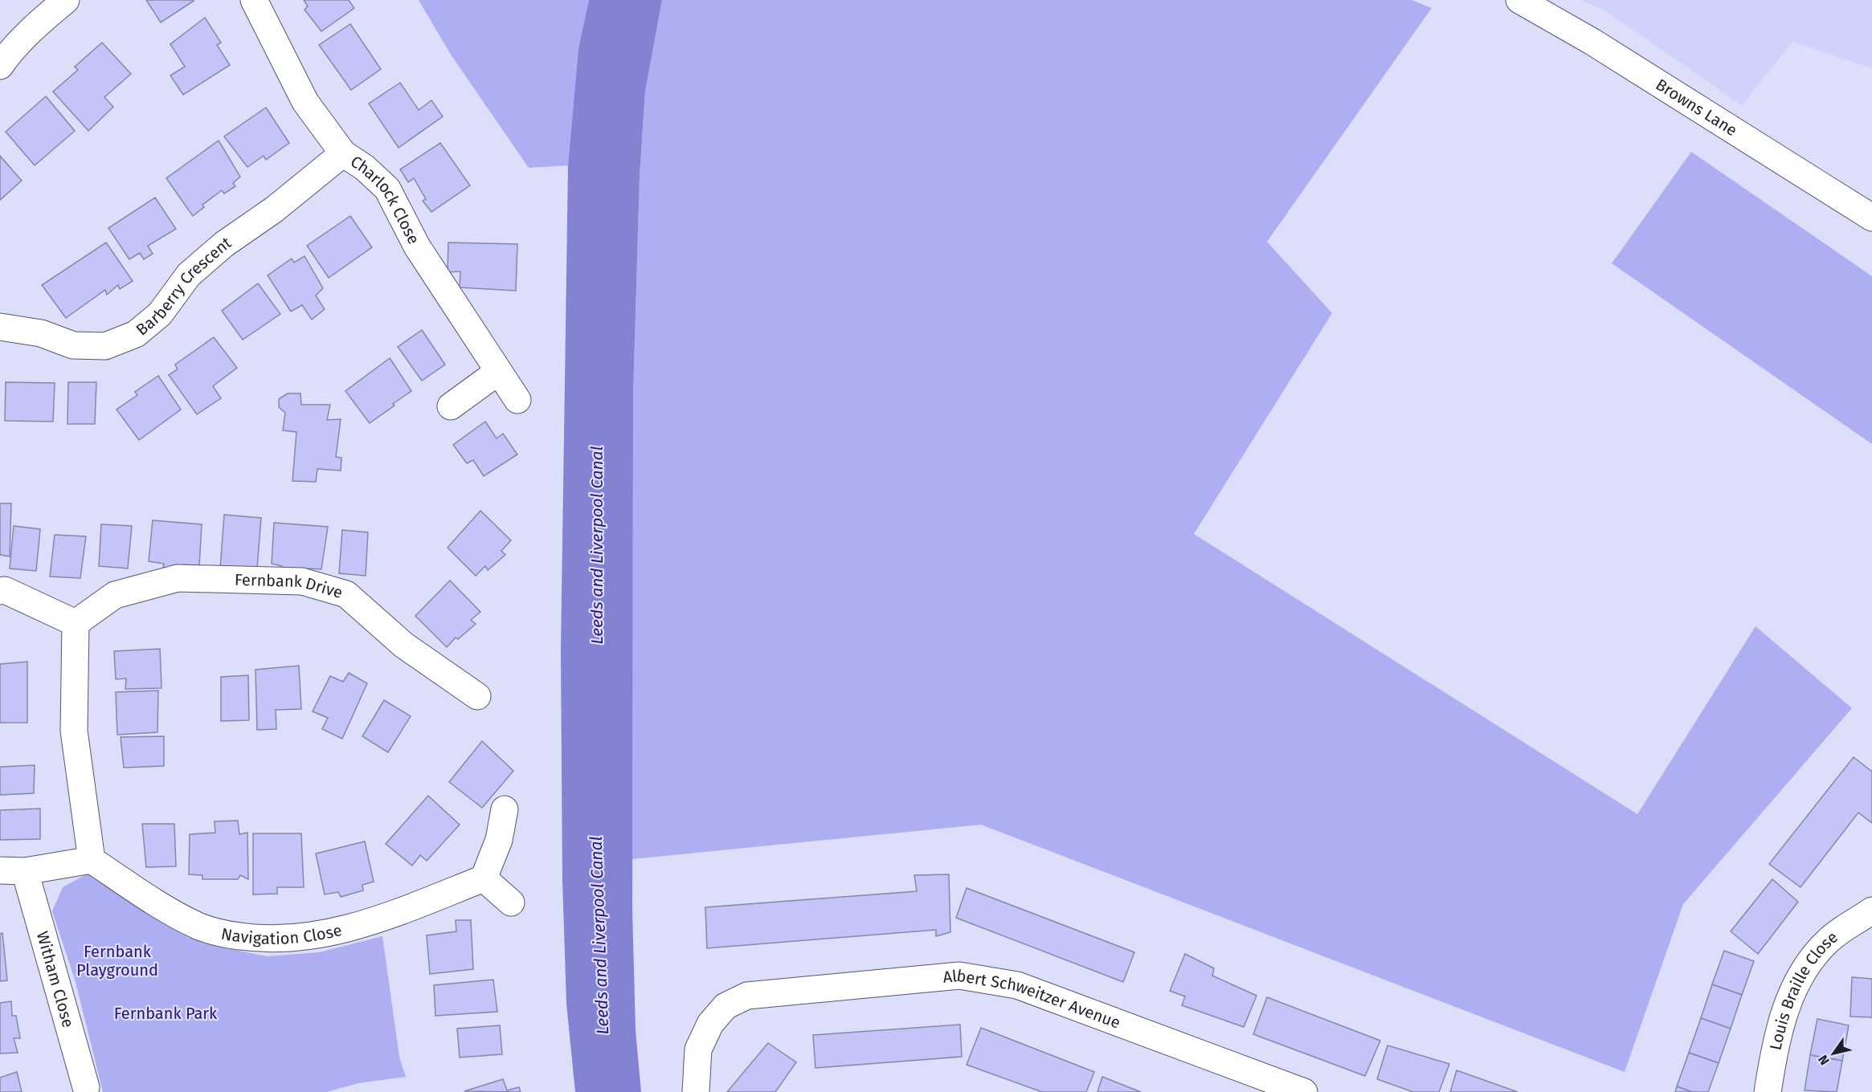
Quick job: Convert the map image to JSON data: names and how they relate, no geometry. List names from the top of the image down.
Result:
{
  "streets": {
    "street": [
      "Browns Lane",
      "Charlock Close",
      "Barberry Crescent",
      "Fernbank Drive",
      "Navigation Close",
      "Witham Close",
      "Louis Braille Close",
      "Albert Schweitzer Avenue"
    ]
  },
  "crossings": [
    ["Charlock Close", "Barberry Crescent"]
  ],
  "water": ["Leeds and Liverpool Canal"],
  "parks": ["Fernbank Playground", "Fernbank Park"],
  "north": "bottom left"
}
